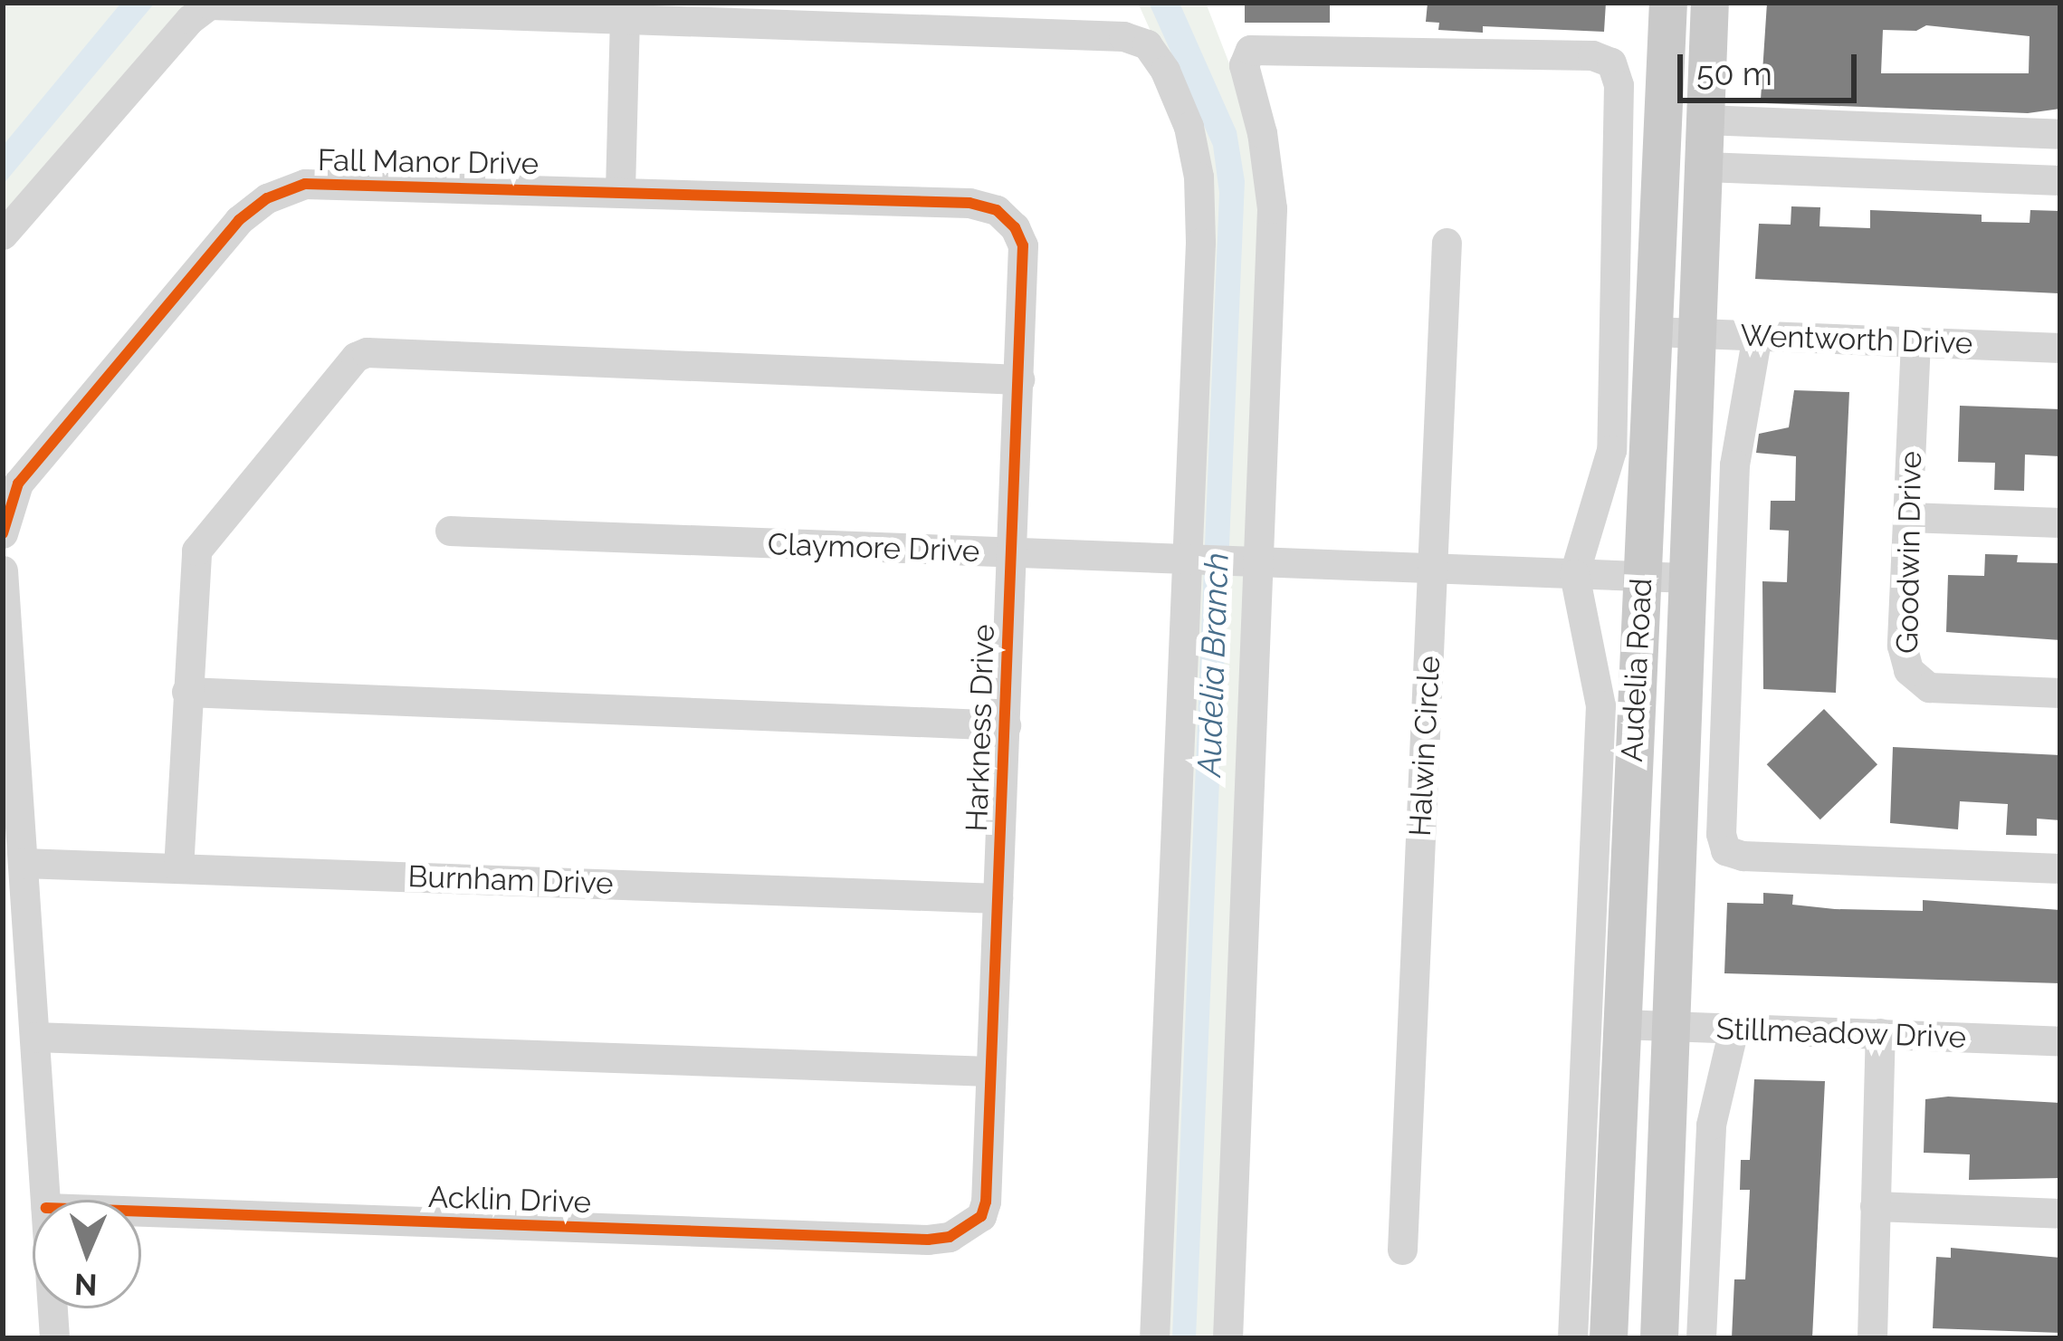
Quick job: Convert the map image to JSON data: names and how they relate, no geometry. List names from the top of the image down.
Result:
{
  "streets": {
    "main road": ["Audelia Road"],
    "street": [
      "Fall Manor Drive",
      "Wentworth Drive",
      "Claymore Drive",
      "Goodwin Drive",
      "Harkness Drive",
      "Halwin Circle",
      "Burnham Drive",
      "Stillmeadow Drive",
      "Acklin Drive"
    ]
  },
  "crossings": [
    ["Fall Manor Drive", "Harkness Drive"],
    ["Wentworth Drive", "Goodwin Drive"],
    ["Wentworth Drive", "Audelia Road"],
    ["Claymore Drive", "Audelia Road"],
    ["Claymore Drive", "Harkness Drive"],
    ["Claymore Drive", "Halwin Circle"],
    ["Audelia Road", "Stillmeadow Drive"],
    ["Harkness Drive", "Burnham Drive"],
    ["Harkness Drive", "Acklin Drive"]
  ],
  "water": ["Audelia Branch"],
  "scale_bar": "50 m",
  "north": "bottom"
}
